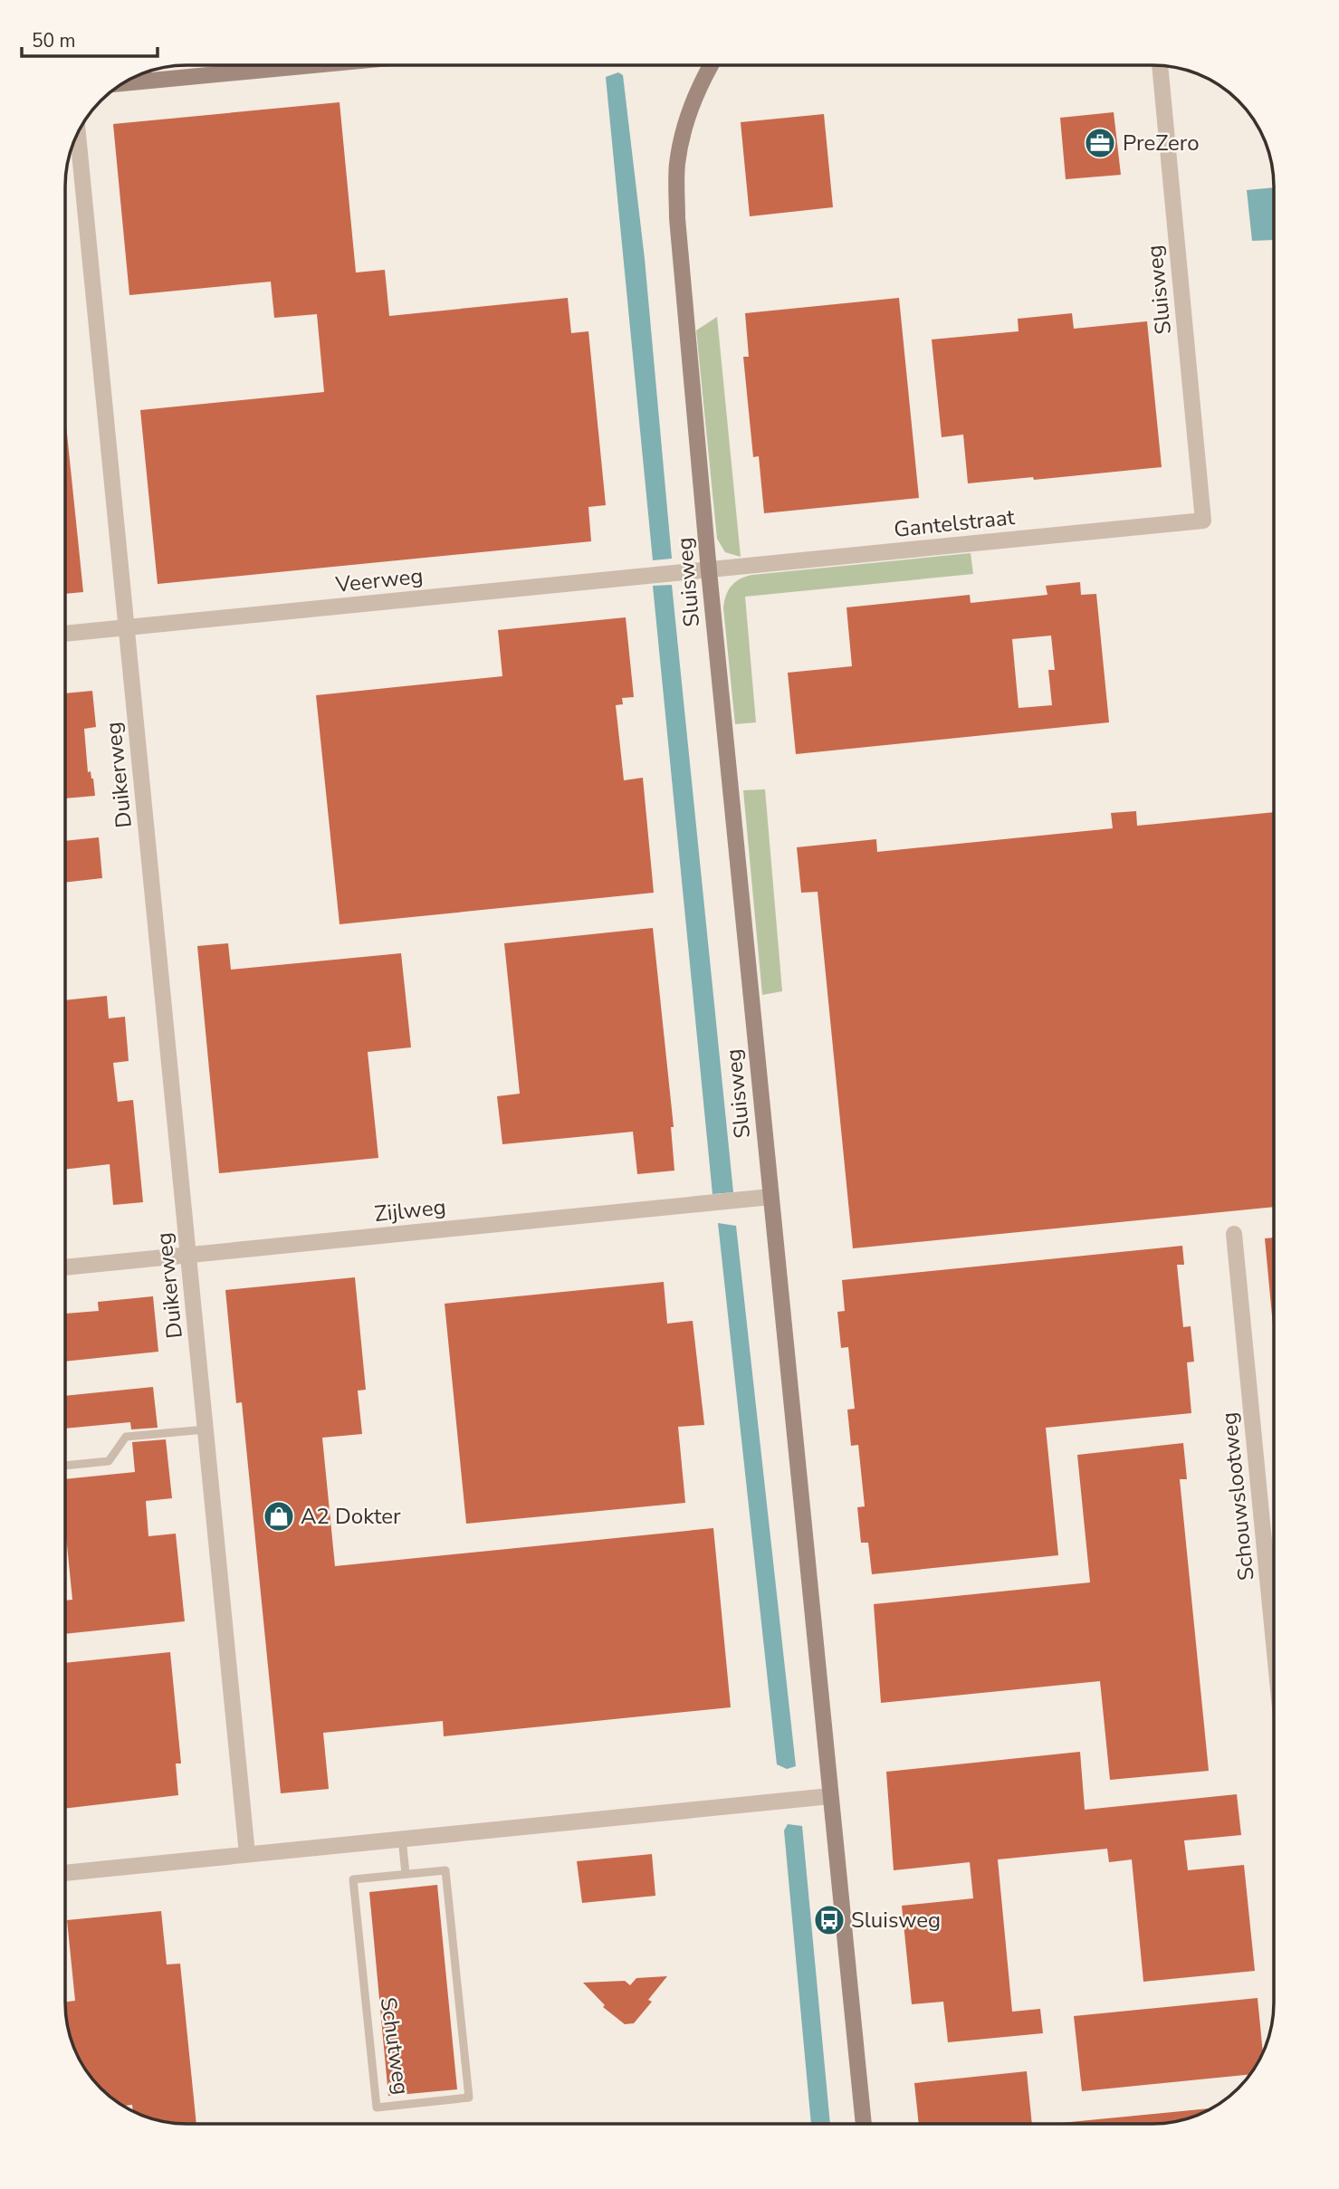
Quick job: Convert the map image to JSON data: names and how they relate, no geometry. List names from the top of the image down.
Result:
{
  "streets": {
    "street": [
      "Sluisweg",
      "Gantelstraat",
      "Veerweg",
      "Duikerweg",
      "Zijlweg",
      "Schouwslootweg"
    ],
    "lane": ["Schutweg"]
  },
  "crossings": [
    ["Sluisweg", "Gantelstraat"],
    ["Sluisweg", "Veerweg"],
    ["Sluisweg", "Zijlweg"],
    ["Gantelstraat", "Veerweg"],
    ["Veerweg", "Duikerweg"],
    ["Duikerweg", "Zijlweg"]
  ],
  "places": {
    "office": ["PreZero"],
    "shop": ["A2 Dokter"],
    "bus stop": ["Sluisweg"]
  },
  "scale_bar": "50 m"
}
